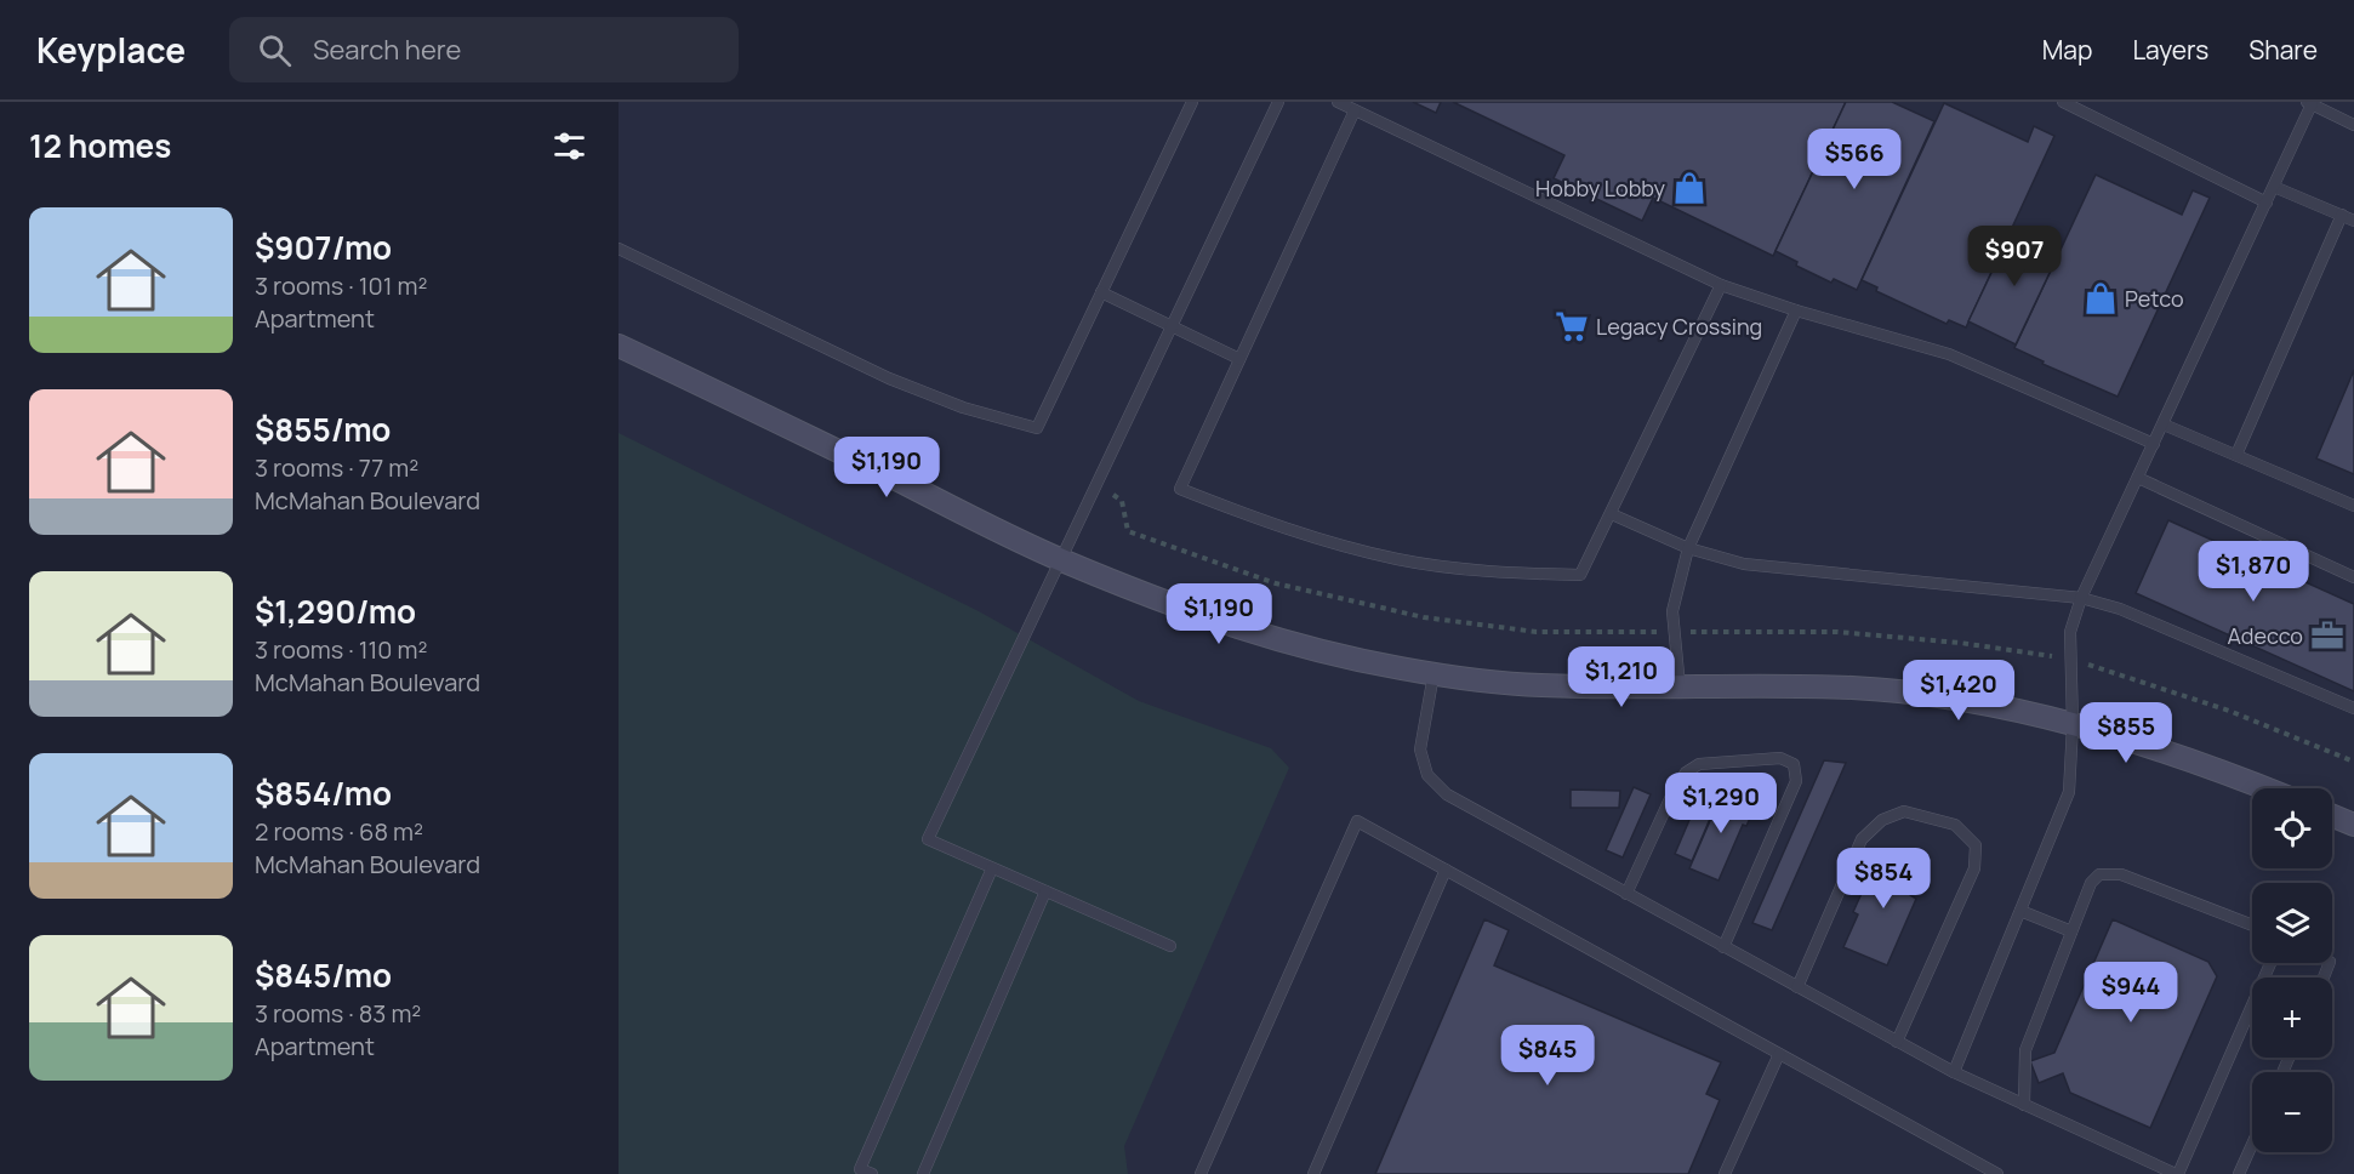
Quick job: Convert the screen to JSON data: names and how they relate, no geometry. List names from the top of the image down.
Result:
{
  "places": {
    "shop": ["Hobby Lobby", "Petco"],
    "supermarket": ["Legacy Crossing"],
    "office": ["Adecco"]
  },
  "page": {
    "header": "Keyplace",
    "search": "Search here",
    "nav": ["Map", "Layers", "Share"],
    "heading": "12 homes",
    "price": [
      "$566",
      "$907",
      "$1,190",
      "$1,870",
      "$1,190",
      "$1,210",
      "$1,420",
      "$855",
      "$1,290",
      "$854",
      "$944",
      "$845"
    ],
    "list": [
      {
        "name": "$907/mo",
        "note": "3 rooms · 101 m² · Apartment"
      },
      {
        "name": "$855/mo",
        "note": "3 rooms · 77 m² · McMahan Boulevard"
      },
      {
        "name": "$1,290/mo",
        "note": "3 rooms · 110 m² · McMahan Boulevard"
      },
      {
        "name": "$854/mo",
        "note": "2 rooms · 68 m² · McMahan Boulevard"
      },
      {
        "name": "$845/mo",
        "note": "3 rooms · 83 m² · Apartment"
      }
    ],
    "map_buttons": ["+", "−"]
  }
}
